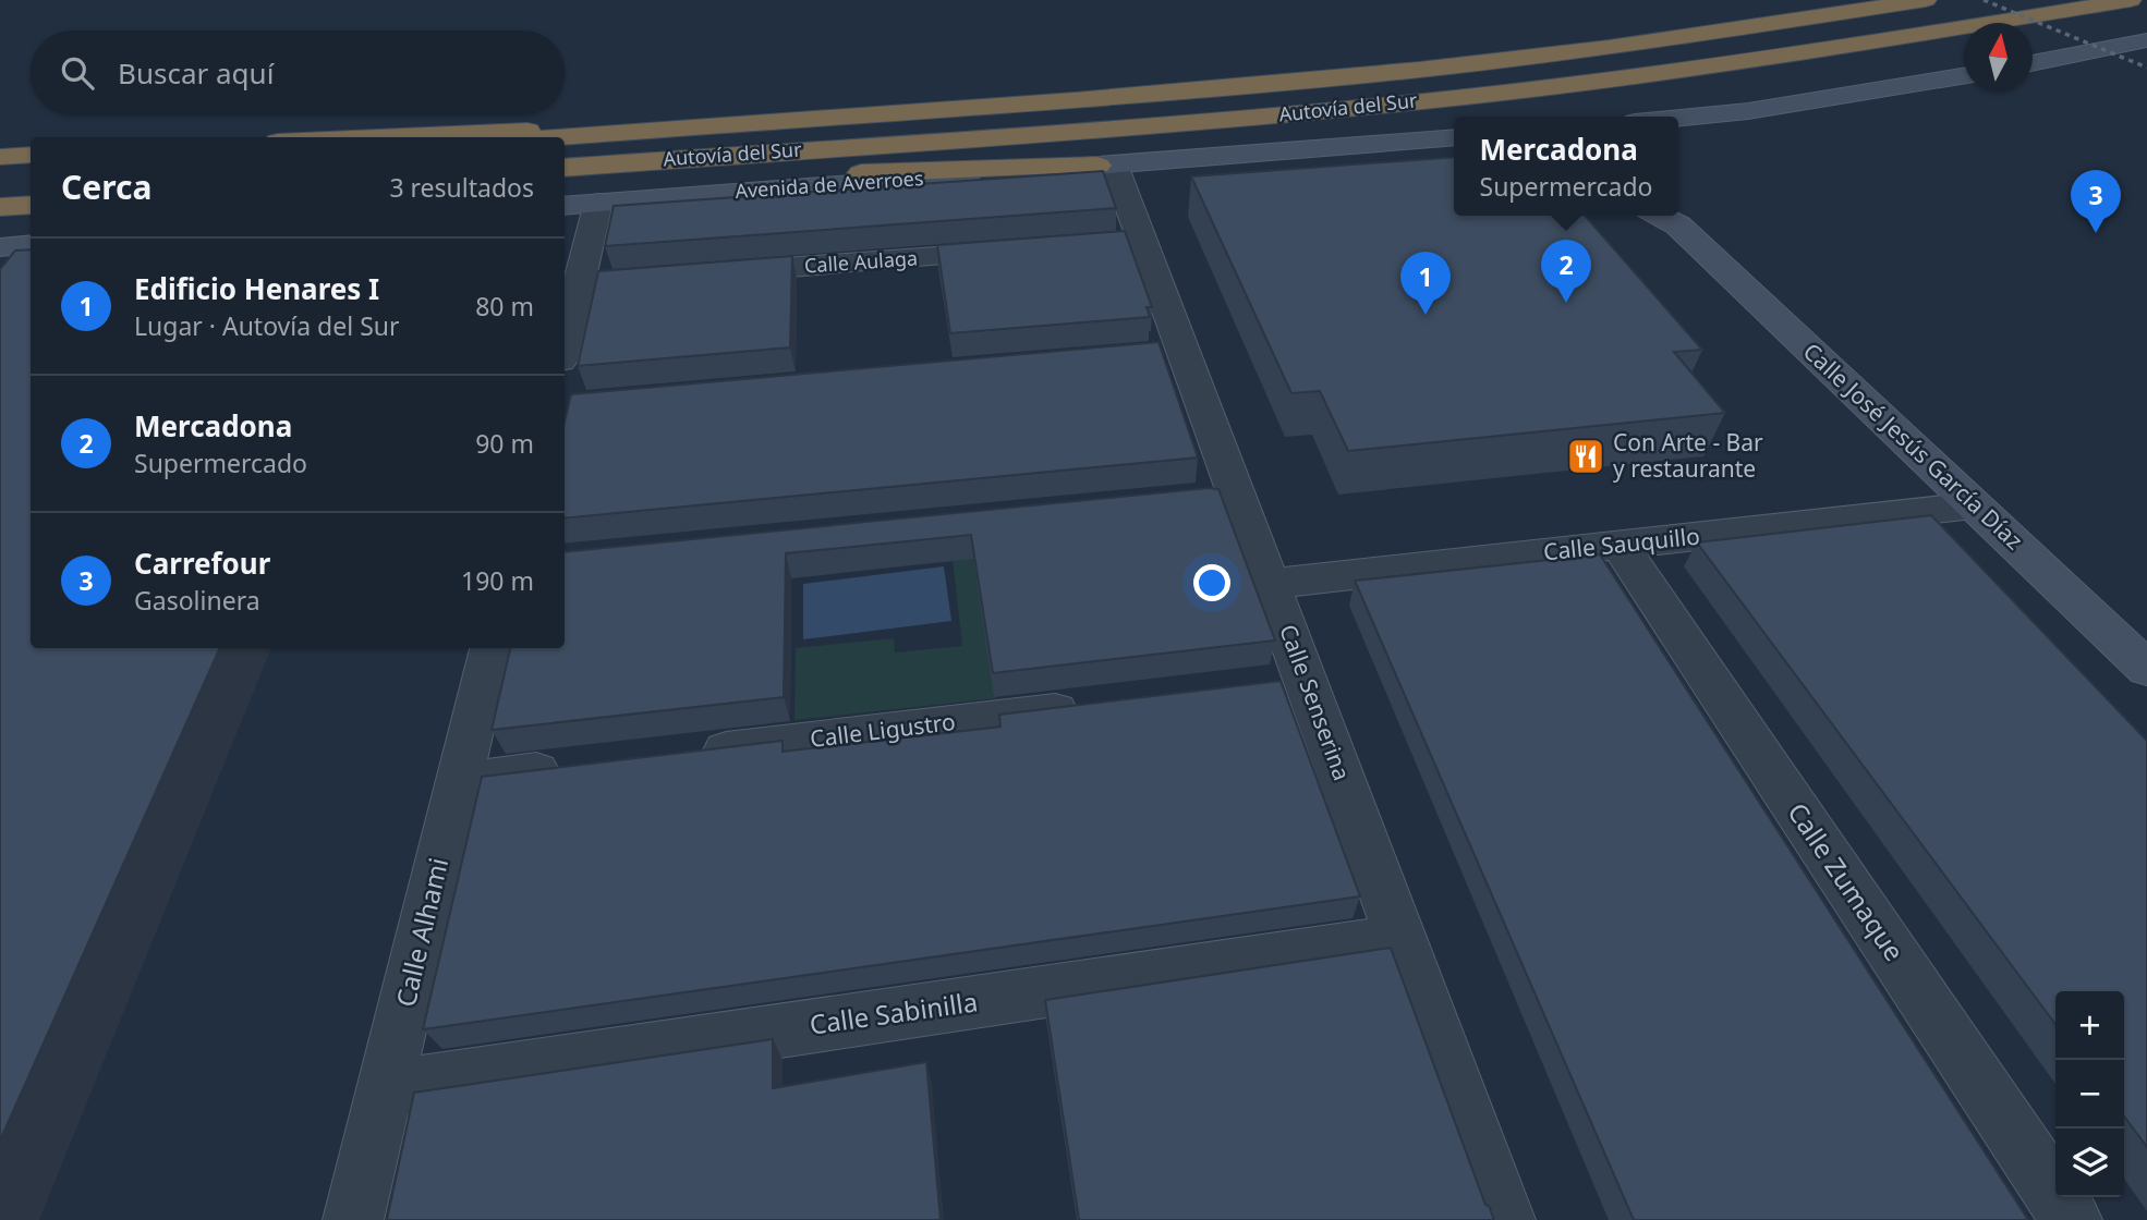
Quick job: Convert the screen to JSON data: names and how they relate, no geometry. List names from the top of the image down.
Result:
{
  "streets": {
    "highway": ["Autovía del Sur"],
    "street": [
      "Avenida de Averroes",
      "Calle Aulaga",
      "Calle José Jesús García Díaz",
      "Calle Sauquillo",
      "Calle Senserina",
      "Calle Ligustro",
      "Calle Zumaque",
      "Calle Alhami",
      "Calle Sabinilla"
    ]
  },
  "crossings": [
    ["Avenida de Averroes", "Calle Senserina"],
    ["Calle José Jesús García Díaz", "Calle Sauquillo"],
    ["Calle Sauquillo", "Calle Senserina"],
    ["Calle Sauquillo", "Calle Zumaque"],
    ["Calle Senserina", "Calle Sabinilla"],
    ["Calle Alhami", "Calle Sabinilla"]
  ],
  "places": {
    "restaurant": ["Con Arte - Bar y restaurante"]
  },
  "north": "top",
  "page": {
    "search": "Buscar aquí",
    "popup": ["Mercadona", "Supermercado"],
    "heading": ["Cerca", "3 resultados"],
    "pins": ["3", "2", "1"],
    "list": [
      {
        "mark": "1",
        "name": "Edificio Henares I",
        "note": "Lugar · Autovía del Sur",
        "value": "80 m"
      },
      {
        "mark": "2",
        "name": "Mercadona",
        "note": "Supermercado",
        "value": "90 m"
      },
      {
        "mark": "3",
        "name": "Carrefour",
        "note": "Gasolinera",
        "value": "190 m"
      }
    ],
    "map_buttons": ["+", "−"]
  }
}
